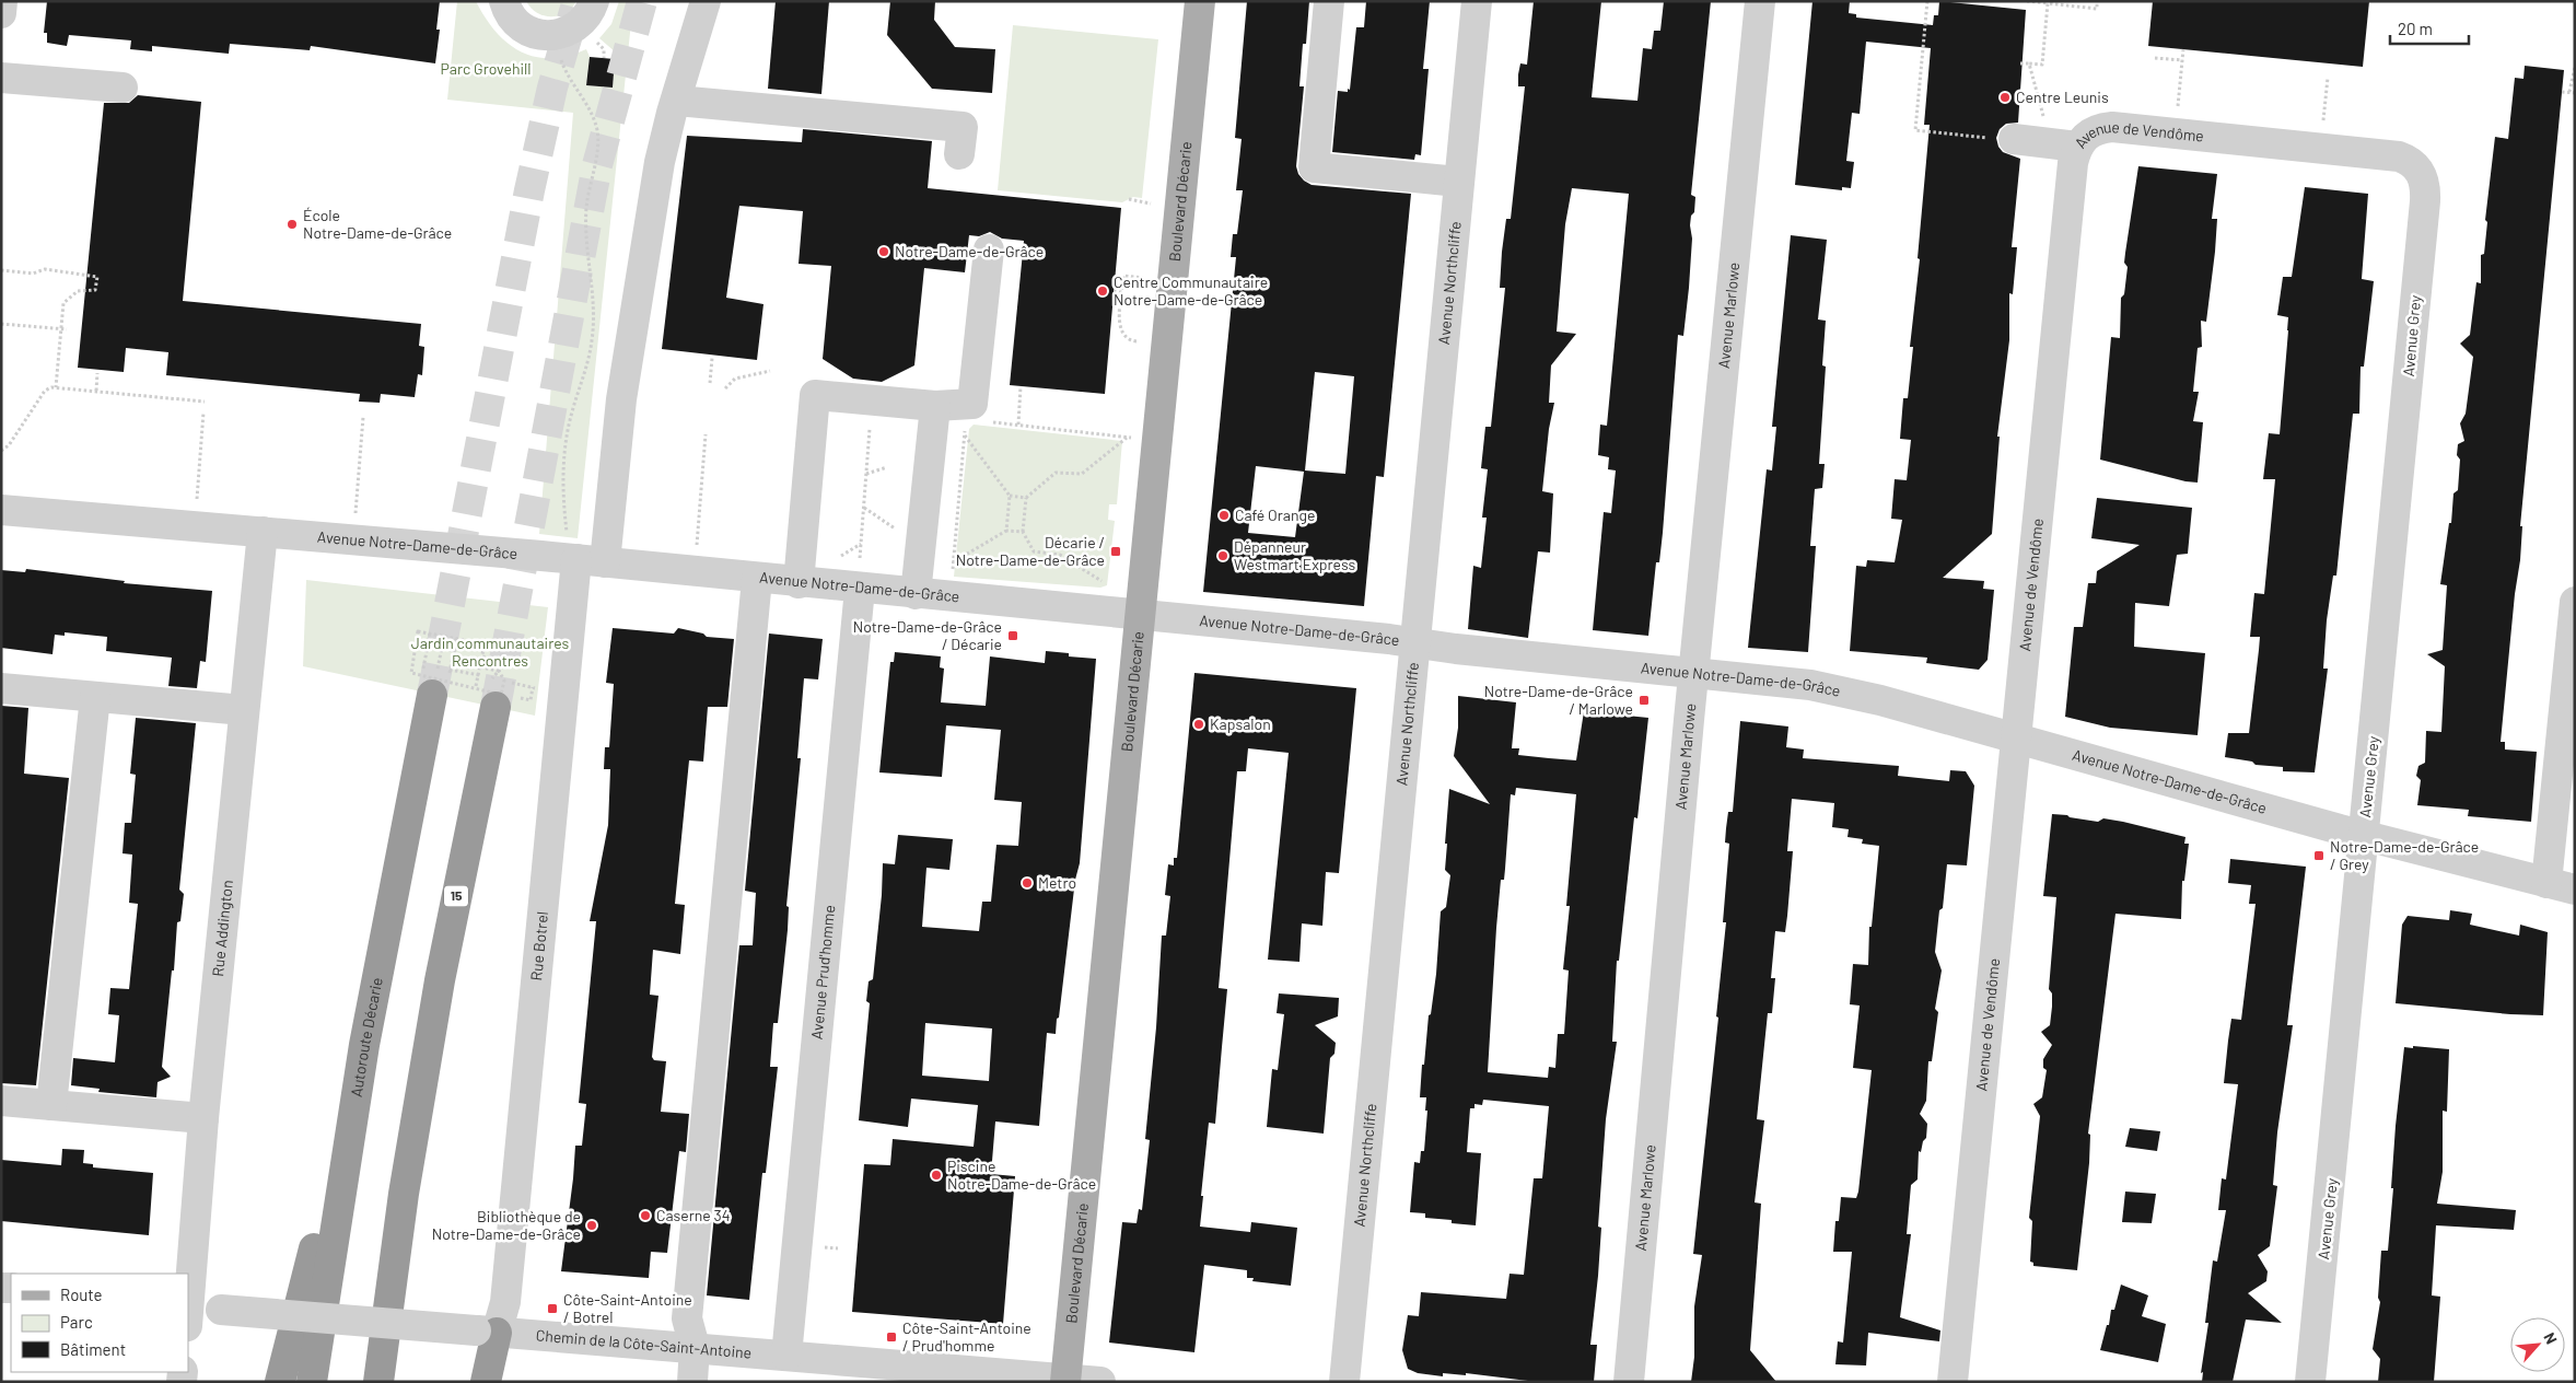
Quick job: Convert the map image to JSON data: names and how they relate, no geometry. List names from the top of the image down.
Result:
{
  "streets": {
    "highway": ["15", "Autoroute Décarie"],
    "main road": ["Boulevard Décarie"],
    "street": [
      "Avenue de Vendôme",
      "Avenue Northcliffe",
      "Avenue Marlowe",
      "Avenue Grey",
      "Avenue Notre-Dame-de-Grâce",
      "Rue Addington",
      "Rue Botrel",
      "Avenue Prud'homme",
      "Chemin de la Côte-Saint-Antoine"
    ]
  },
  "crossings": [
    ["Avenue de Vendôme", "Avenue Grey"],
    ["Avenue de Vendôme", "Avenue Notre-Dame-de-Grâce"],
    ["Boulevard Décarie", "Avenue Notre-Dame-de-Grâce"],
    ["Boulevard Décarie", "Chemin de la Côte-Saint-Antoine"],
    ["Avenue Northcliffe", "Avenue Notre-Dame-de-Grâce"],
    ["Avenue Marlowe", "Avenue Notre-Dame-de-Grâce"],
    ["Avenue Grey", "Avenue Notre-Dame-de-Grâce"],
    ["Avenue Notre-Dame-de-Grâce", "Rue Addington"],
    ["Avenue Notre-Dame-de-Grâce", "Rue Botrel"],
    ["Avenue Notre-Dame-de-Grâce", "Avenue Prud'homme"],
    ["Rue Addington", "Chemin de la Côte-Saint-Antoine"],
    ["Rue Botrel", "Chemin de la Côte-Saint-Antoine"],
    ["Avenue Prud'homme", "Chemin de la Côte-Saint-Antoine"]
  ],
  "parks": ["Parc Grovehill", "Jardin communautaires Rencontres"],
  "places": {
    "other": [
      "Centre Leunis",
      "École Notre-Dame-de-Grâce",
      "Notre-Dame-de-Grâce",
      "Centre Communautaire Notre-Dame-de-Grâce",
      "Café Orange",
      "Dépanneur Westmart Express",
      "Kapsalon",
      "Metro",
      "Piscine Notre-Dame-de-Grâce",
      "Caserne 34",
      "Bibliothèque de Notre-Dame-de-Grâce"
    ],
    "transit": [
      "Décarie / Notre-Dame-de-Grâce",
      "Notre-Dame-de-Grâce / Décarie",
      "Notre-Dame-de-Grâce / Marlowe",
      "Notre-Dame-de-Grâce / Grey",
      "Côte-Saint-Antoine / Botrel",
      "Côte-Saint-Antoine / Prud'homme"
    ]
  },
  "legend": ["Route", "Parc", "Bâtiment"],
  "scale_bar": "20 m",
  "north": "top right"
}
